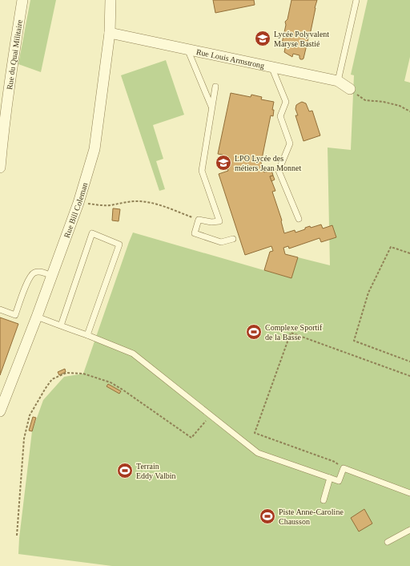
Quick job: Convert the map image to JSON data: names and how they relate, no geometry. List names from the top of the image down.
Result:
{
  "streets": {
    "street": ["Rue du Quai Militaire", "Rue Louis Armstrong", "Rue Bill Coleman"]
  },
  "crossings": [
    ["Rue Louis Armstrong", "Rue Bill Coleman"]
  ],
  "places": {
    "school or university": ["Lycée Polyvalent Maryse Bastié", "LPO Lycée des métiers Jean Monnet"],
    "sports": ["Complexe Sportif de la Basse", "Terrain Eddy Valbin", "Piste Anne-Caroline Chausson"]
  }
}
